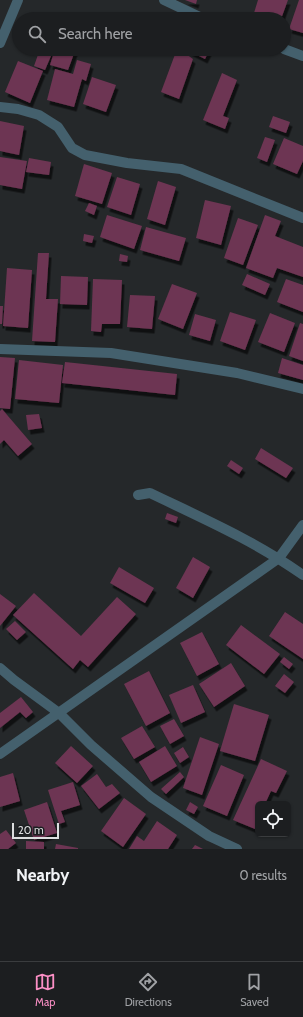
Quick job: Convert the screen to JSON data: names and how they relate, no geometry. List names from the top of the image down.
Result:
{
  "scale_bar": "20 m",
  "page": {
    "search": "Search here",
    "scale": "20 m",
    "heading": ["Nearby", "0 results"],
    "nav": ["Map", "Directions", "Saved"]
  }
}
